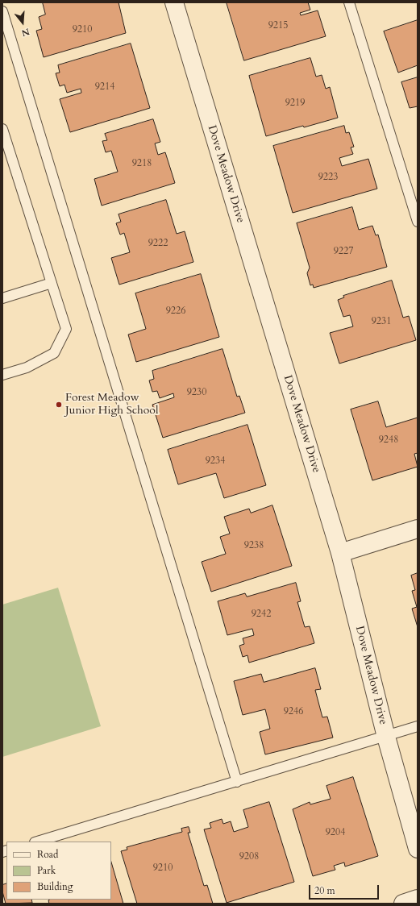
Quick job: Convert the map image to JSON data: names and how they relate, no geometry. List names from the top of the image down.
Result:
{
  "streets": {
    "street": ["Dove Meadow Drive"]
  },
  "places": ["Forest Meadow Junior High School"],
  "house_numbers": [
    "9215",
    "9210",
    "9214",
    "9219",
    "9218",
    "9223",
    "9222",
    "9227",
    "9226",
    "9231",
    "9230",
    "9248",
    "9234",
    "9238",
    "9242",
    "9246",
    "9204",
    "9208",
    "9210"
  ],
  "legend": ["Road", "Park", "Building"],
  "scale_bar": "20 m",
  "north": "bottom"
}
